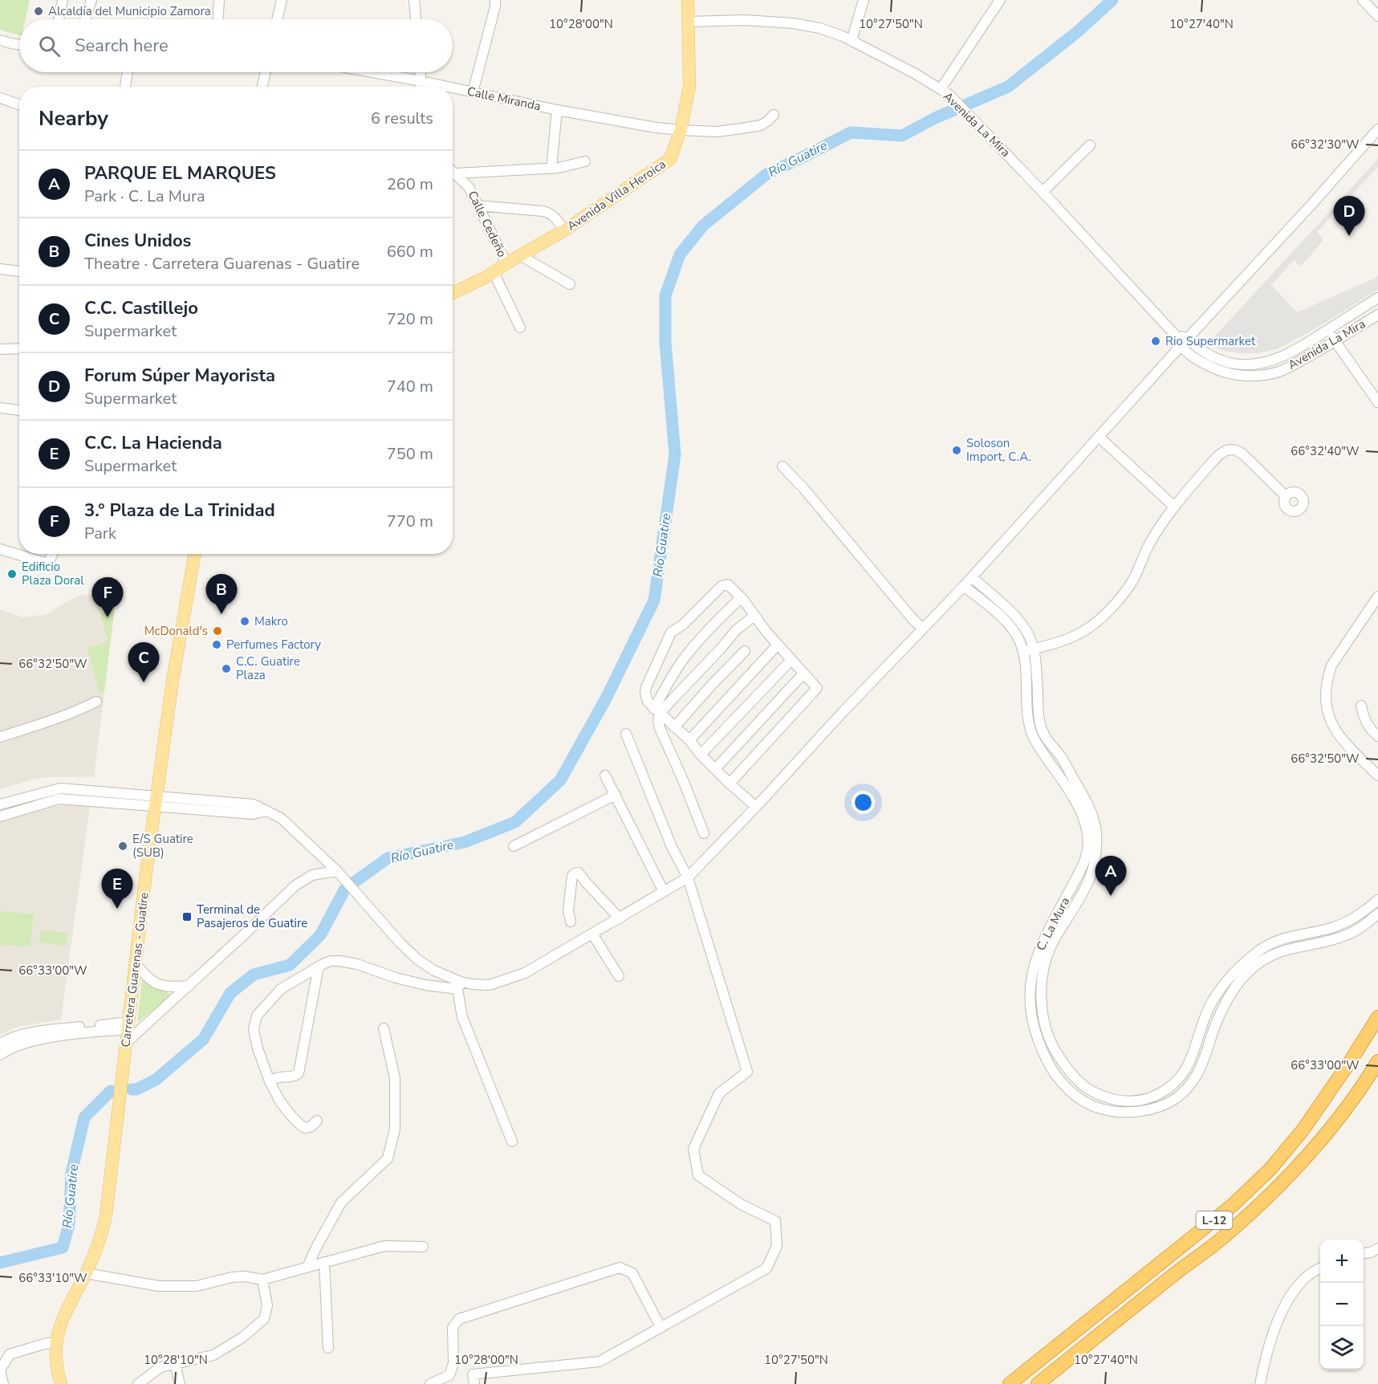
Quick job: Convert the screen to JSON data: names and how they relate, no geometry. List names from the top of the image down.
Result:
{
  "streets": {
    "highway": ["L-12"],
    "main road": ["Avenida Villa Heroica", "Carretera Guarenas - Guatire"],
    "street": [
      "Calle Miranda",
      "Avenida La Mira",
      "Calle Cedeño",
      "C. La Mura"
    ]
  },
  "crossings": [
    ["Calle Miranda", "Avenida Villa Heroica"],
    ["Avenida La Mira", "Avenida Villa Heroica"],
    ["Avenida Villa Heroica", "Calle Cedeño"]
  ],
  "water": ["Río Guatire"],
  "places": {
    "other": [
      "Alcaldía del Municipio Zamora",
      "Rio Supermarket",
      "Soloson Import, C.A.",
      "Edificio Plaza Doral",
      "Makro",
      "McDonald's",
      "Perfumes Factory",
      "C.C. Guatire Plaza",
      "E/S Guatire (SUB)"
    ],
    "transit": ["Terminal de Pasajeros de Guatire"]
  },
  "page": {
    "search": "Search here",
    "heading": ["Nearby", "6 results"],
    "list": [
      {
        "mark": "A",
        "name": "PARQUE EL MARQUES",
        "note": "Park · C. La Mura",
        "value": "260 m"
      },
      {
        "mark": "B",
        "name": "Cines Unidos",
        "note": "Theatre · Carretera Guarenas - Guatire",
        "value": "660 m"
      },
      {
        "mark": "C",
        "name": "C.C. Castillejo",
        "note": "Supermarket",
        "value": "720 m"
      },
      {
        "mark": "D",
        "name": "Forum Súper Mayorista",
        "note": "Supermarket",
        "value": "740 m"
      },
      {
        "mark": "E",
        "name": "C.C. La Hacienda",
        "note": "Supermarket",
        "value": "750 m"
      },
      {
        "mark": "F",
        "name": "3.° Plaza de La Trinidad",
        "note": "Park",
        "value": "770 m"
      }
    ],
    "pins": [
      "D",
      "B",
      "F",
      "C",
      "A",
      "E"
    ],
    "map_buttons": ["+", "−"]
  },
  "coordinates": [
    "10°28'00\"N",
    "10°27'50\"N",
    "10°27'40\"N",
    "66°32'30\"W",
    "66°32'40\"W",
    "66°32'50\"W",
    "66°33'00\"W",
    "66°33'10\"W",
    "10°28'10\"N"
  ]
}
